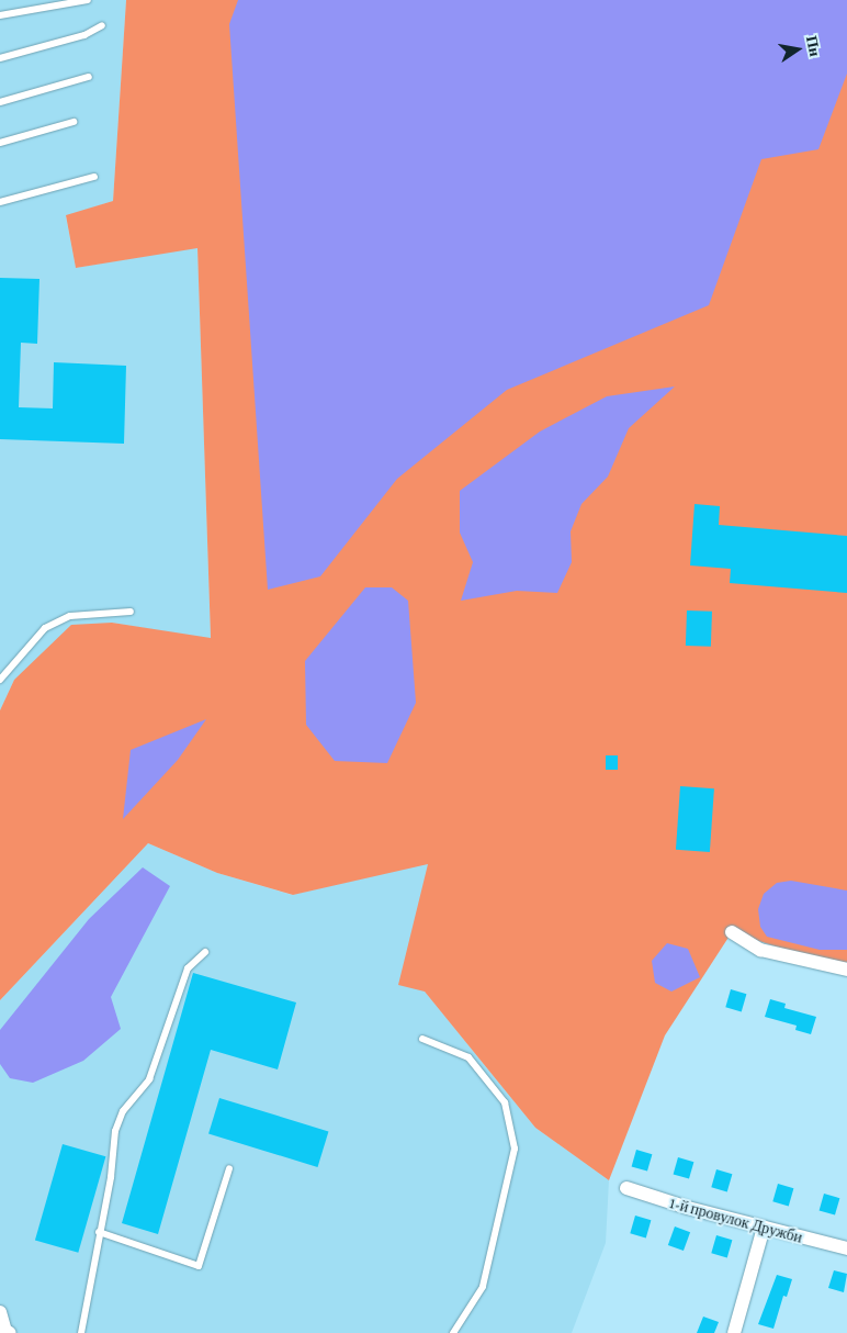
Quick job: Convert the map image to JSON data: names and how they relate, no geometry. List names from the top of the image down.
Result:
{
  "streets": {
    "street": ["1-й провулок Дружби"]
  },
  "north": "right"
}
